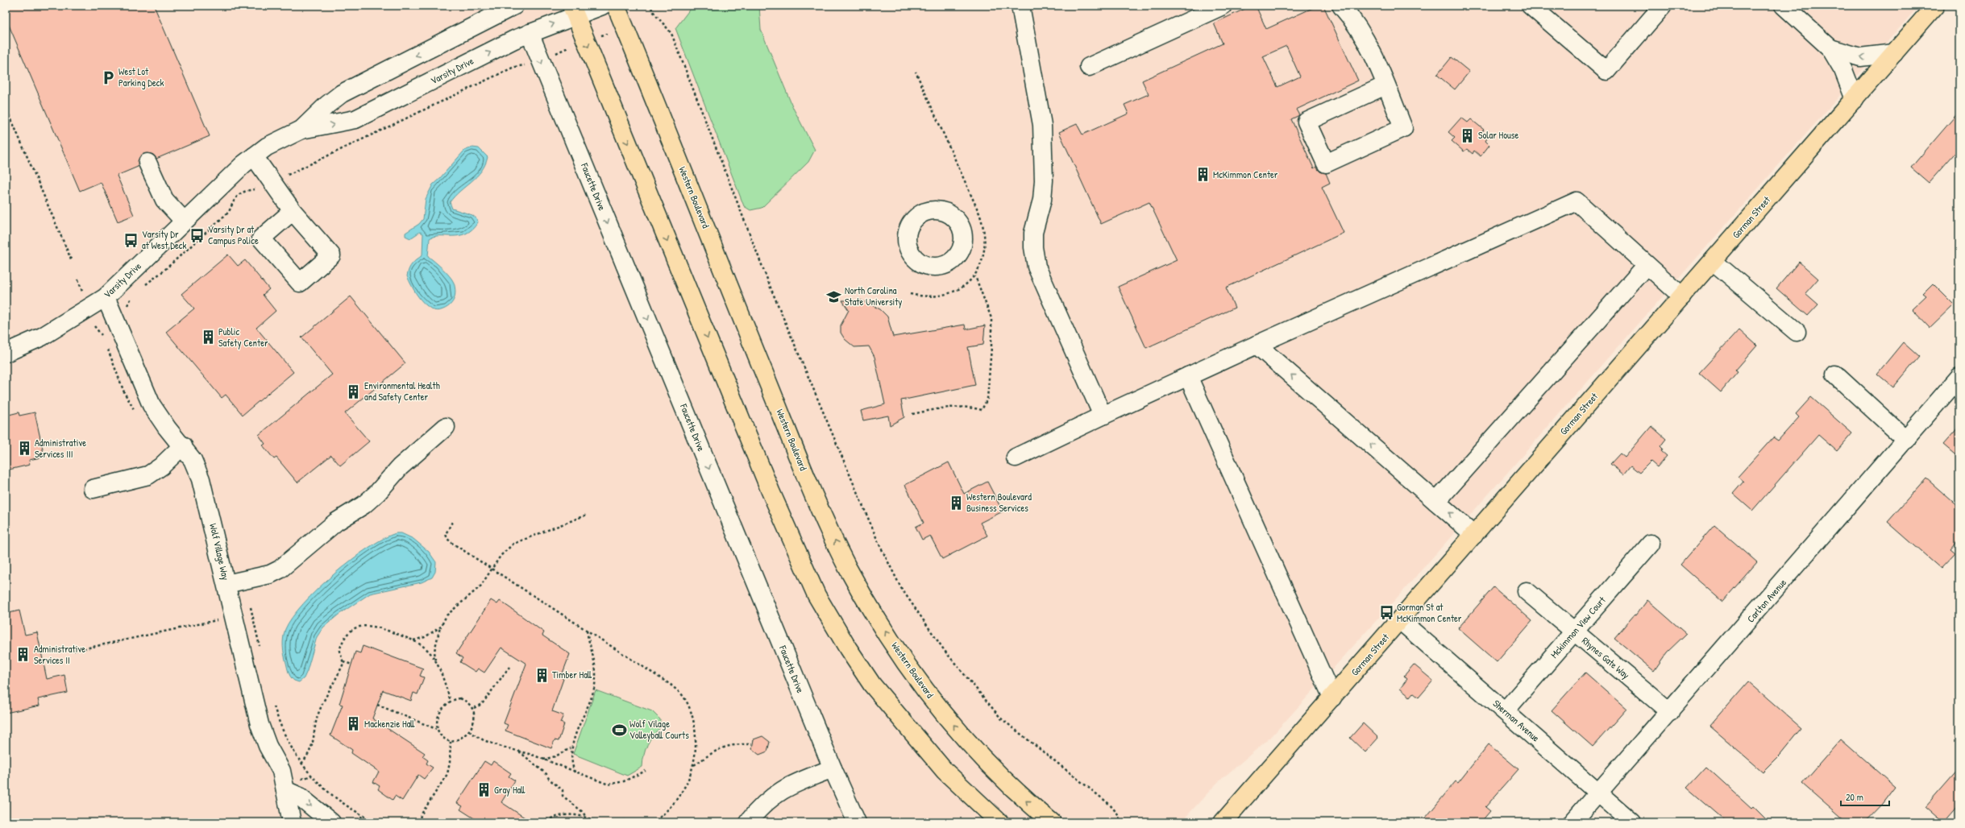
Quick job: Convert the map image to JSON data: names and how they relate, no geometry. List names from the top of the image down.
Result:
{
  "streets": {
    "main road": ["Western Boulevard", "Gorman Street"],
    "street": [
      "Varsity Drive",
      "Faucette Drive",
      "Wolf Village Way",
      "Carlton Avenue",
      "Mckimmon View Court",
      "Rhynes Gate Way",
      "Sherman Avenue"
    ]
  },
  "crossings": [
    ["Varsity Drive", "Faucette Drive"],
    ["Varsity Drive", "Wolf Village Way"],
    ["Gorman Street", "Sherman Avenue"],
    ["Carlton Avenue", "Rhynes Gate Way"],
    ["Carlton Avenue", "Sherman Avenue"],
    ["Mckimmon View Court", "Rhynes Gate Way"],
    ["Mckimmon View Court", "Sherman Avenue"]
  ],
  "one_way": ["Faucette Drive"],
  "places": {
    "parking": ["West Lot Parking Deck"],
    "building": [
      "Solar House",
      "McKimmon Center",
      "Public Safety Center",
      "Environmental Health and Safety Center",
      "Administrative Services III",
      "Western Boulevard Business Services",
      "Administrative Services II",
      "Timber Hall",
      "Mackenzie Hall",
      "Gray Hall"
    ],
    "bus stop": ["Varsity Dr at Campus Police", "Varsity Dr at West Deck", "Gorman St at McKimmon Center"],
    "school or university": ["North Carolina State University"],
    "sports": ["Wolf Vilage Volleyball Courts"]
  },
  "scale_bar": "20 m"
}
